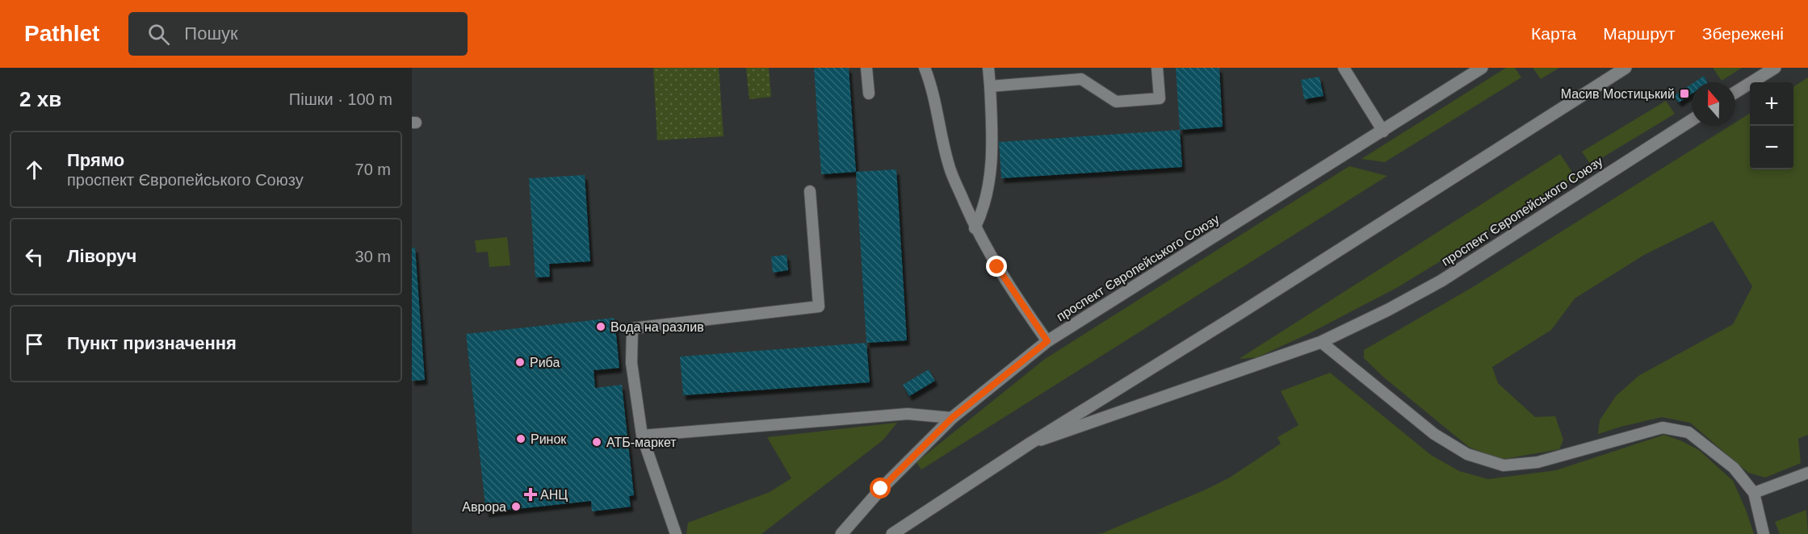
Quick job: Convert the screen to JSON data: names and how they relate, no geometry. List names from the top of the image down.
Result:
{
  "streets": {
    "street": ["проспект Європейського Союзу"]
  },
  "places": {
    "transit": ["Масив Мостицький"],
    "other": [
      "Вода на разлив",
      "Риба",
      "Ринок",
      "АТБ-маркет",
      "Аврора"
    ],
    "health": ["АНЦ"]
  },
  "north": "top",
  "page": {
    "header": "Pathlet",
    "search": "Пошук",
    "nav": ["Карта", "Маршрут", "Збережені"],
    "heading": ["2 хв", "Пішки · 100 m"],
    "map_buttons": ["+", "−"],
    "list": [
      ["Прямо", "проспект Європейського Союзу", "70 m"],
      ["Ліворуч", "30 m"],
      "Пункт призначення"
    ]
  }
}
